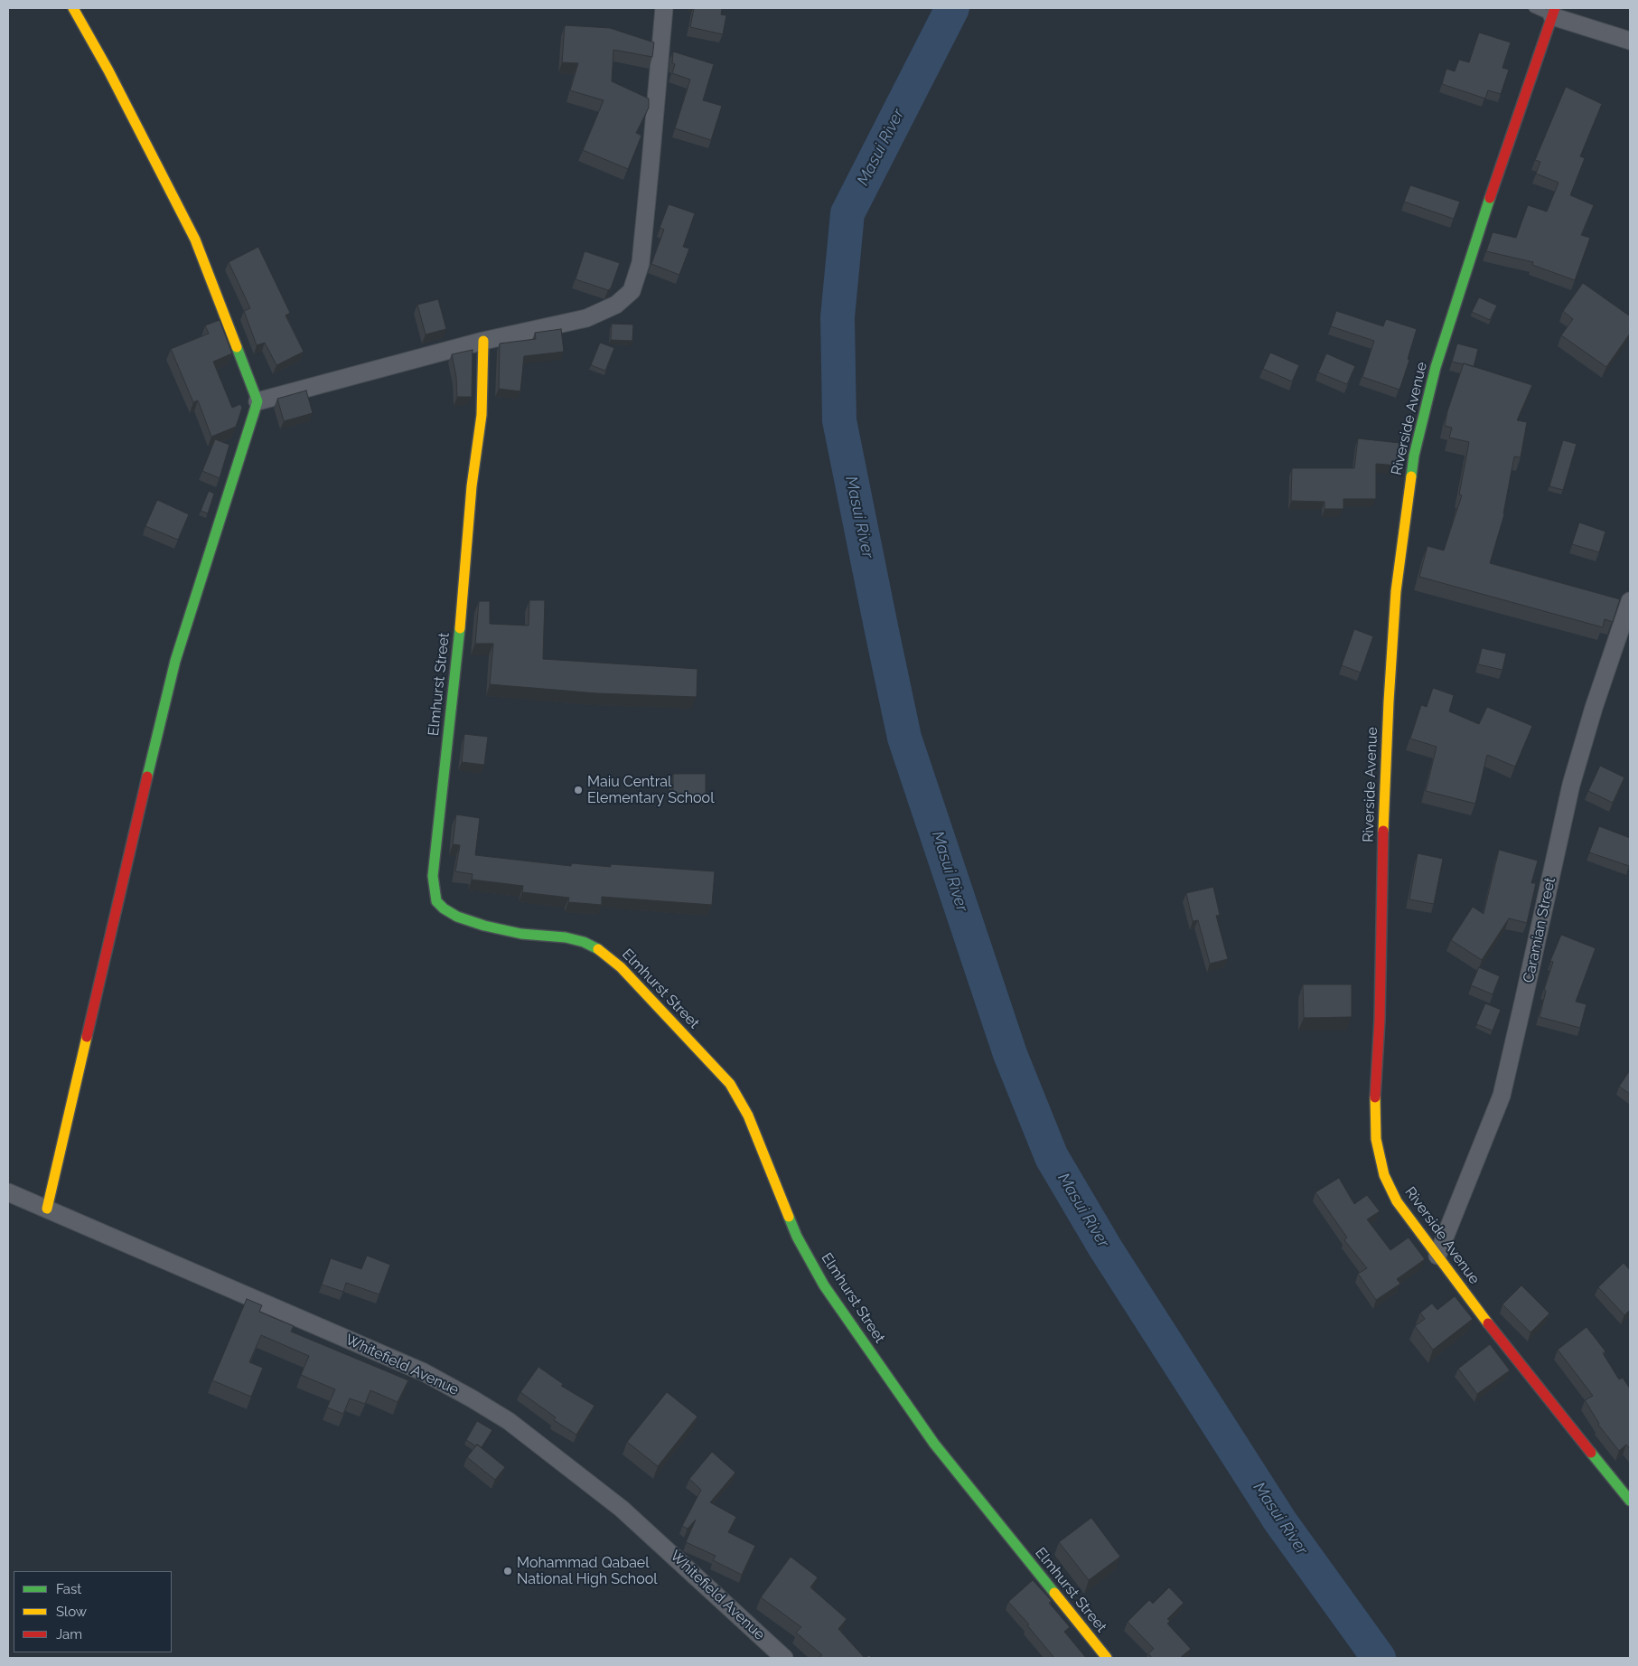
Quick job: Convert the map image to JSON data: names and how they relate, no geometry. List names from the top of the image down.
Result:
{
  "streets": {
    "street": [
      "Riverside Avenue",
      "Elmhurst Street",
      "Caramian Street",
      "Whitefield Avenue"
    ]
  },
  "crossings": [
    ["Riverside Avenue", "Caramian Street"]
  ],
  "water": ["Masui River"],
  "places": ["Maiu Central Elementary School", "Mohammad Qabael National High School"],
  "legend": ["Fast", "Slow", "Jam"]
}
